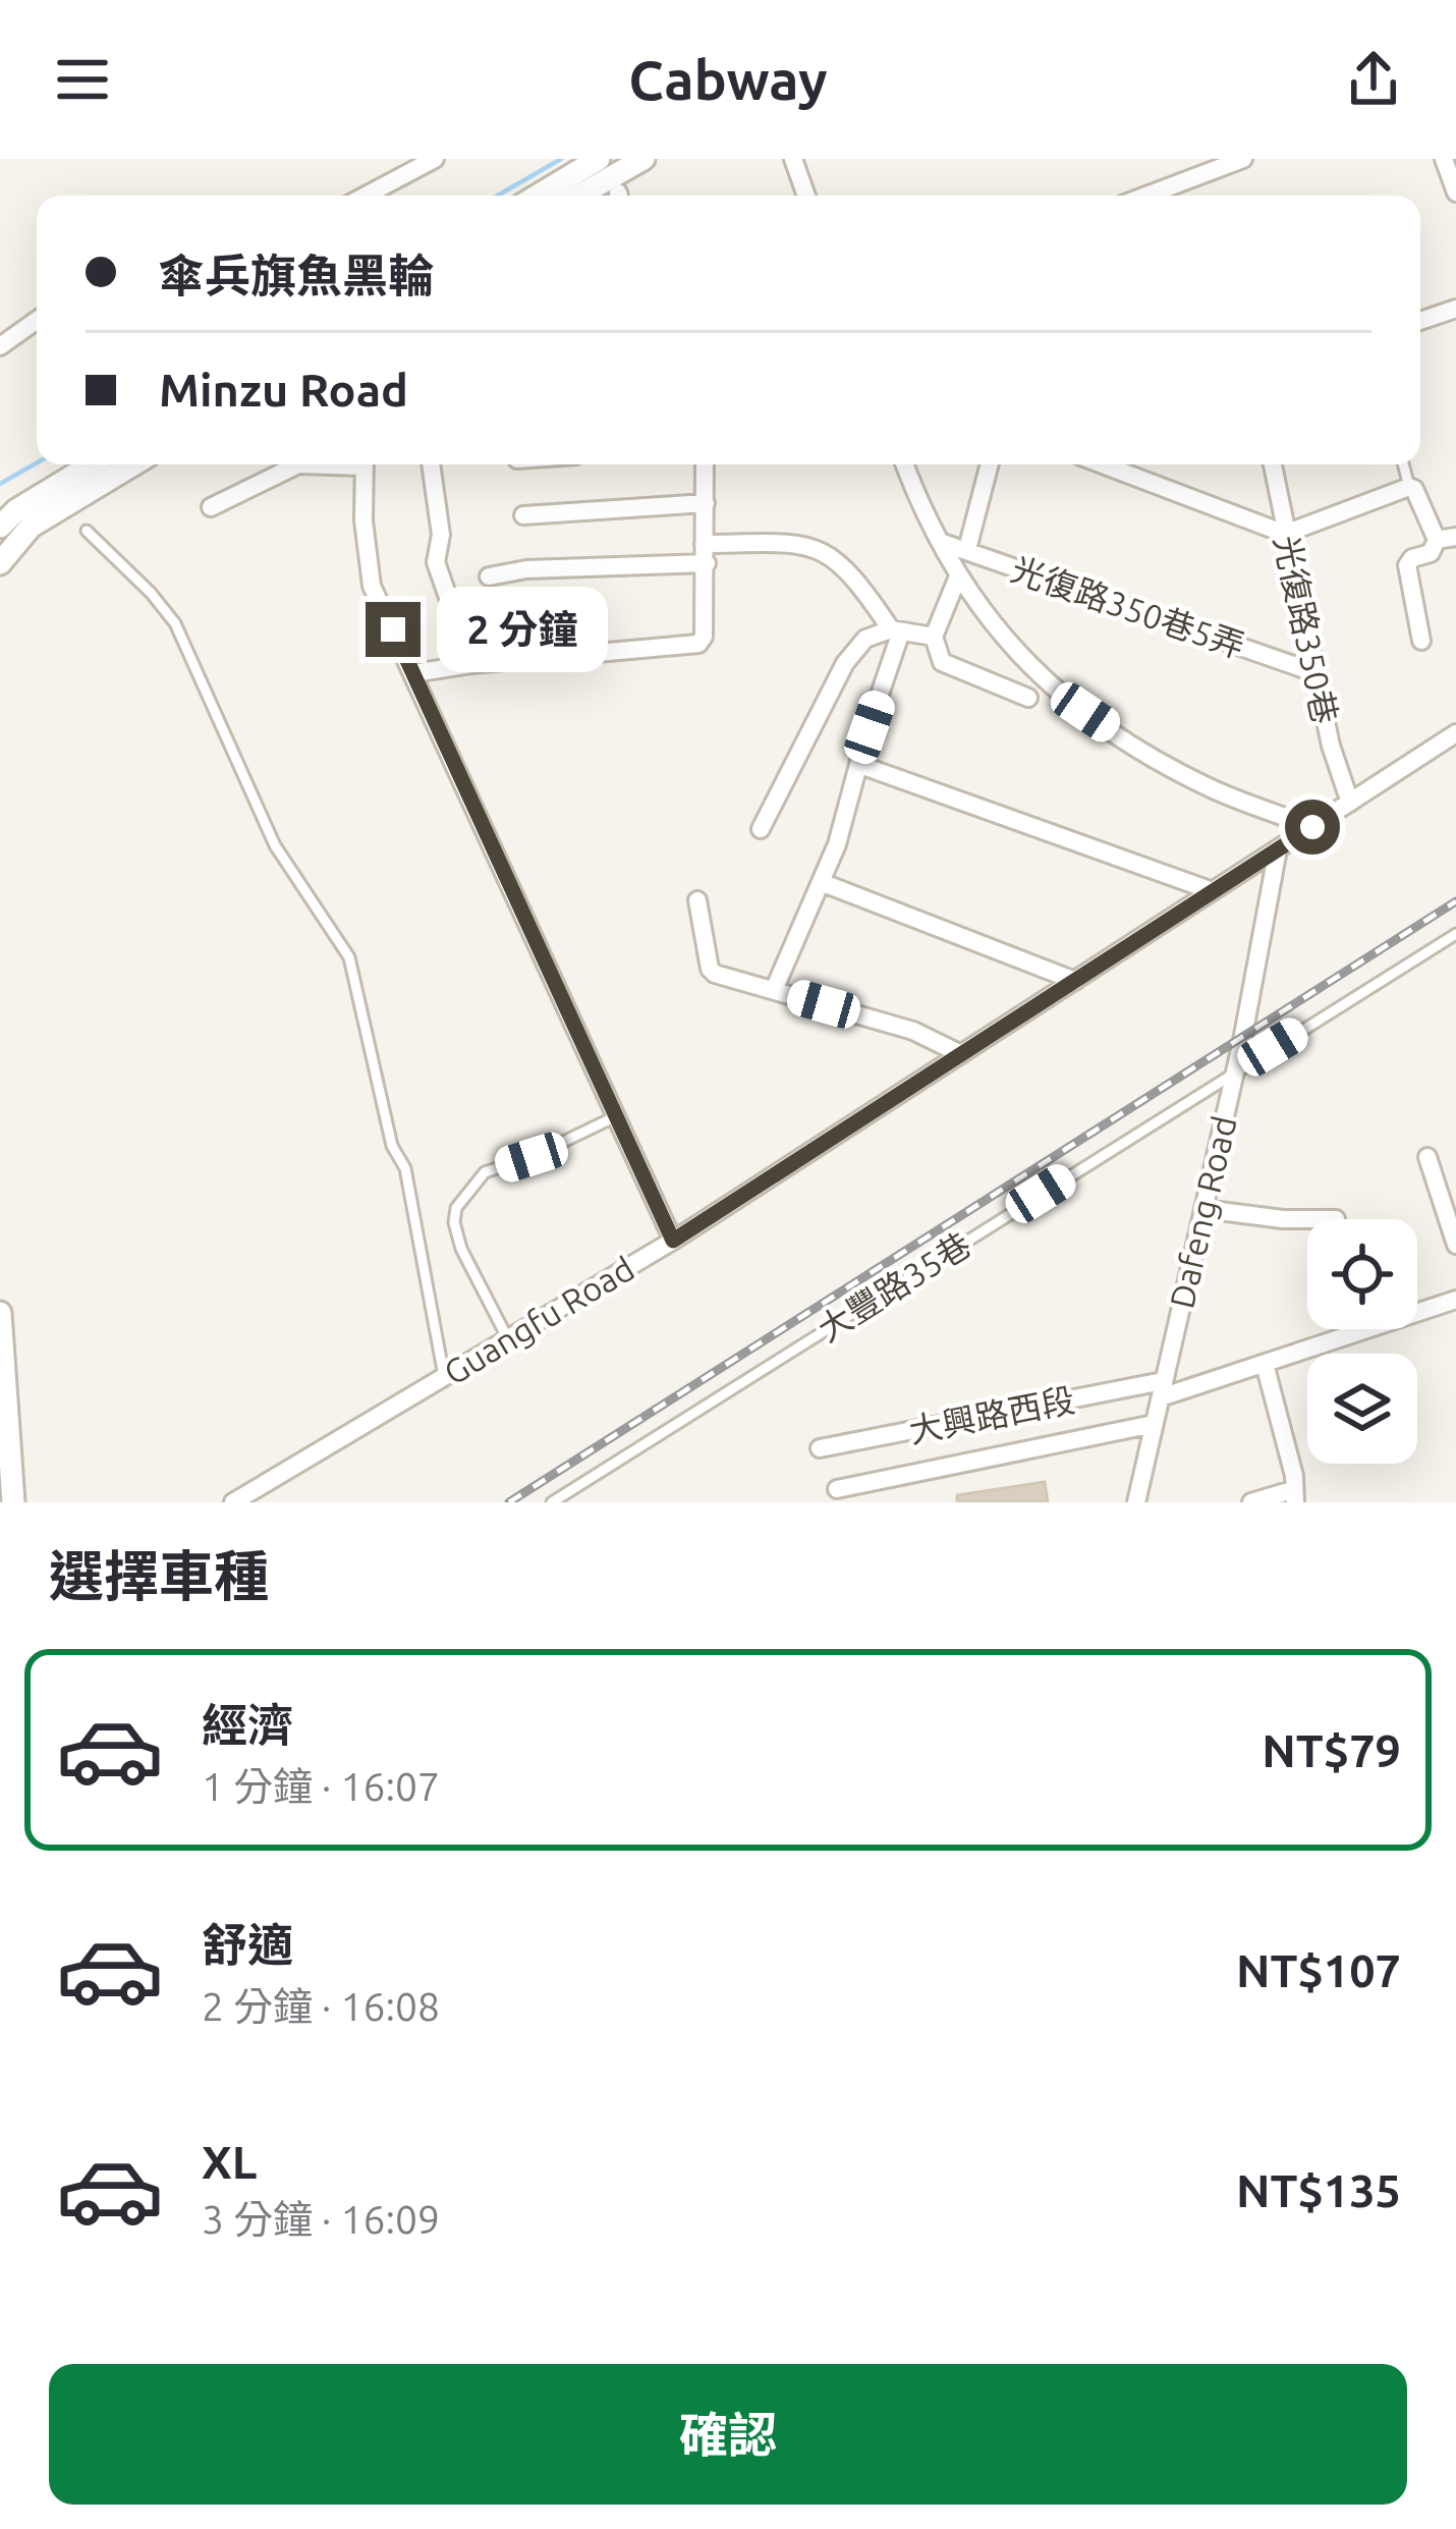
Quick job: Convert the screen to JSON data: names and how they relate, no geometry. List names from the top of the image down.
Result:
{
  "streets": {
    "street": [
      "光復路350巷5弄",
      "光復路350巷",
      "Dafeng Road",
      "Guangfu Road",
      "大興路西段"
    ],
    "lane": ["大豐路35巷"]
  },
  "crossings": [
    ["光復路350巷5弄", "光復路350巷"],
    ["光復路350巷", "Guangfu Road"],
    ["Dafeng Road", "大豐路35巷"],
    ["Dafeng Road", "Guangfu Road"],
    ["Dafeng Road", "大興路西段"]
  ],
  "page": {
    "header": "Cabway",
    "banner": ["傘兵旗魚黑輪", "Minzu Road"],
    "bubble": "2 分鐘",
    "heading": "選擇車種",
    "list": [
      {
        "name": "經濟",
        "note": "1 分鐘 · 16:07",
        "value": "NT$79"
      },
      {
        "name": "舒適",
        "note": "2 分鐘 · 16:08",
        "value": "NT$107"
      },
      {
        "name": "XL",
        "note": "3 分鐘 · 16:09",
        "value": "NT$135"
      }
    ],
    "buttons": "確認"
  }
}
